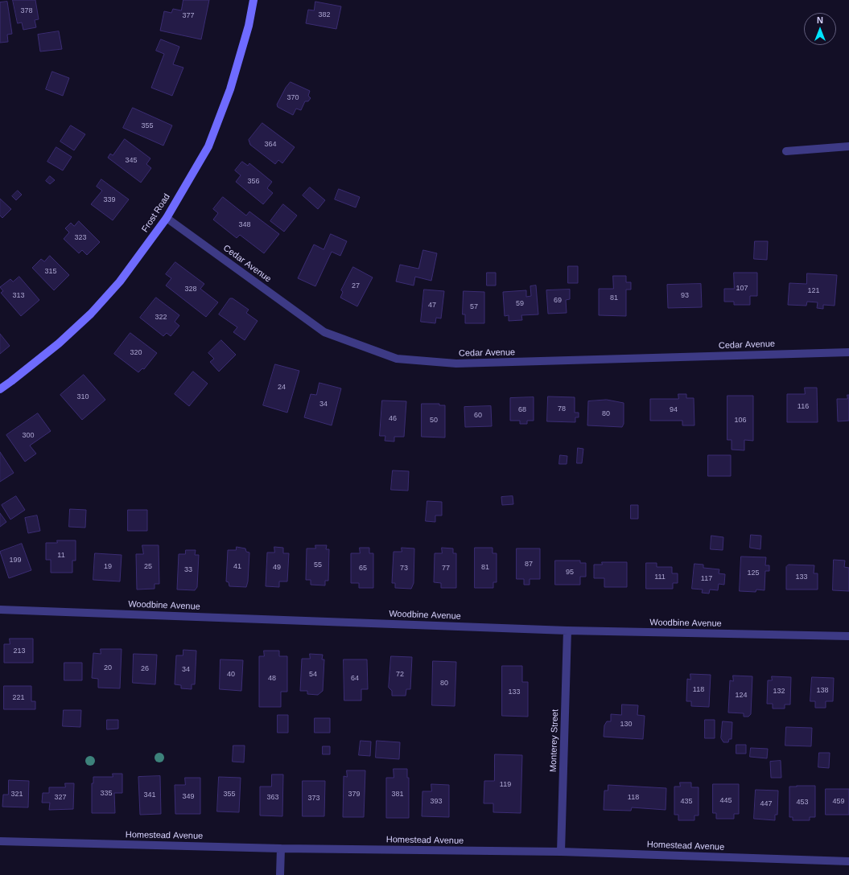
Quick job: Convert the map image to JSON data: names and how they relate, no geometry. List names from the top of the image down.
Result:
{
  "streets": {
    "main road": ["Frost Road"],
    "street": [
      "Cedar Avenue",
      "Woodbine Avenue",
      "Monterey Street",
      "Homestead Avenue"
    ]
  },
  "crossings": [
    ["Frost Road", "Cedar Avenue"],
    ["Woodbine Avenue", "Monterey Street"],
    ["Monterey Street", "Homestead Avenue"]
  ],
  "house_numbers": [
    "378",
    "382",
    "377",
    "370",
    "355",
    "364",
    "345",
    "356",
    "339",
    "348",
    "323",
    "315",
    "27",
    "107",
    "328",
    "121",
    "313",
    "93",
    "81",
    "69",
    "59",
    "47",
    "57",
    "322",
    "320",
    "24",
    "310",
    "34",
    "116",
    "78",
    "68",
    "94",
    "80",
    "60",
    "46",
    "50",
    "106",
    "300",
    "11",
    "199",
    "87",
    "55",
    "19",
    "25",
    "41",
    "49",
    "81",
    "65",
    "73",
    "77",
    "33",
    "95",
    "125",
    "111",
    "133",
    "117",
    "213",
    "20",
    "26",
    "34",
    "40",
    "54",
    "72",
    "48",
    "64",
    "80",
    "118",
    "138",
    "132",
    "133",
    "124",
    "221",
    "130",
    "119",
    "335",
    "321",
    "355",
    "379",
    "381",
    "341",
    "349",
    "327",
    "363",
    "118",
    "373",
    "445",
    "393",
    "435",
    "459",
    "453",
    "447"
  ],
  "north": "top"
}
